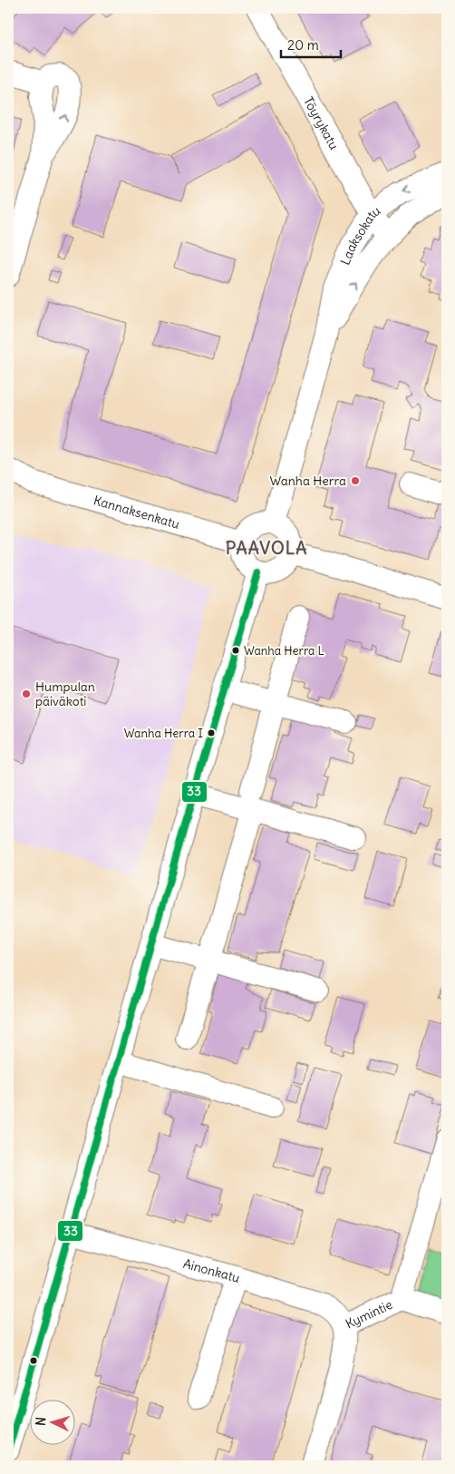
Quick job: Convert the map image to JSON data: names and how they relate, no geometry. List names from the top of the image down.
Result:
{
  "streets": {
    "street": [
      "Töyrykatu",
      "Laaksokatu",
      "Kannaksenkatu",
      "Ainonkatu",
      "Kymintie"
    ]
  },
  "crossings": [
    ["Töyrykatu", "Laaksokatu"],
    ["Laaksokatu", "Kannaksenkatu"],
    ["Ainonkatu", "Kymintie"]
  ],
  "districts": ["PAAVOLA"],
  "places": [
    "Wanha Herra",
    "Wanha Herra L",
    "Humpulan päiväkoti",
    "Wanha Herra I"
  ],
  "lines": ["transit line 33"],
  "scale_bar": "20 m",
  "north": "left"
}
